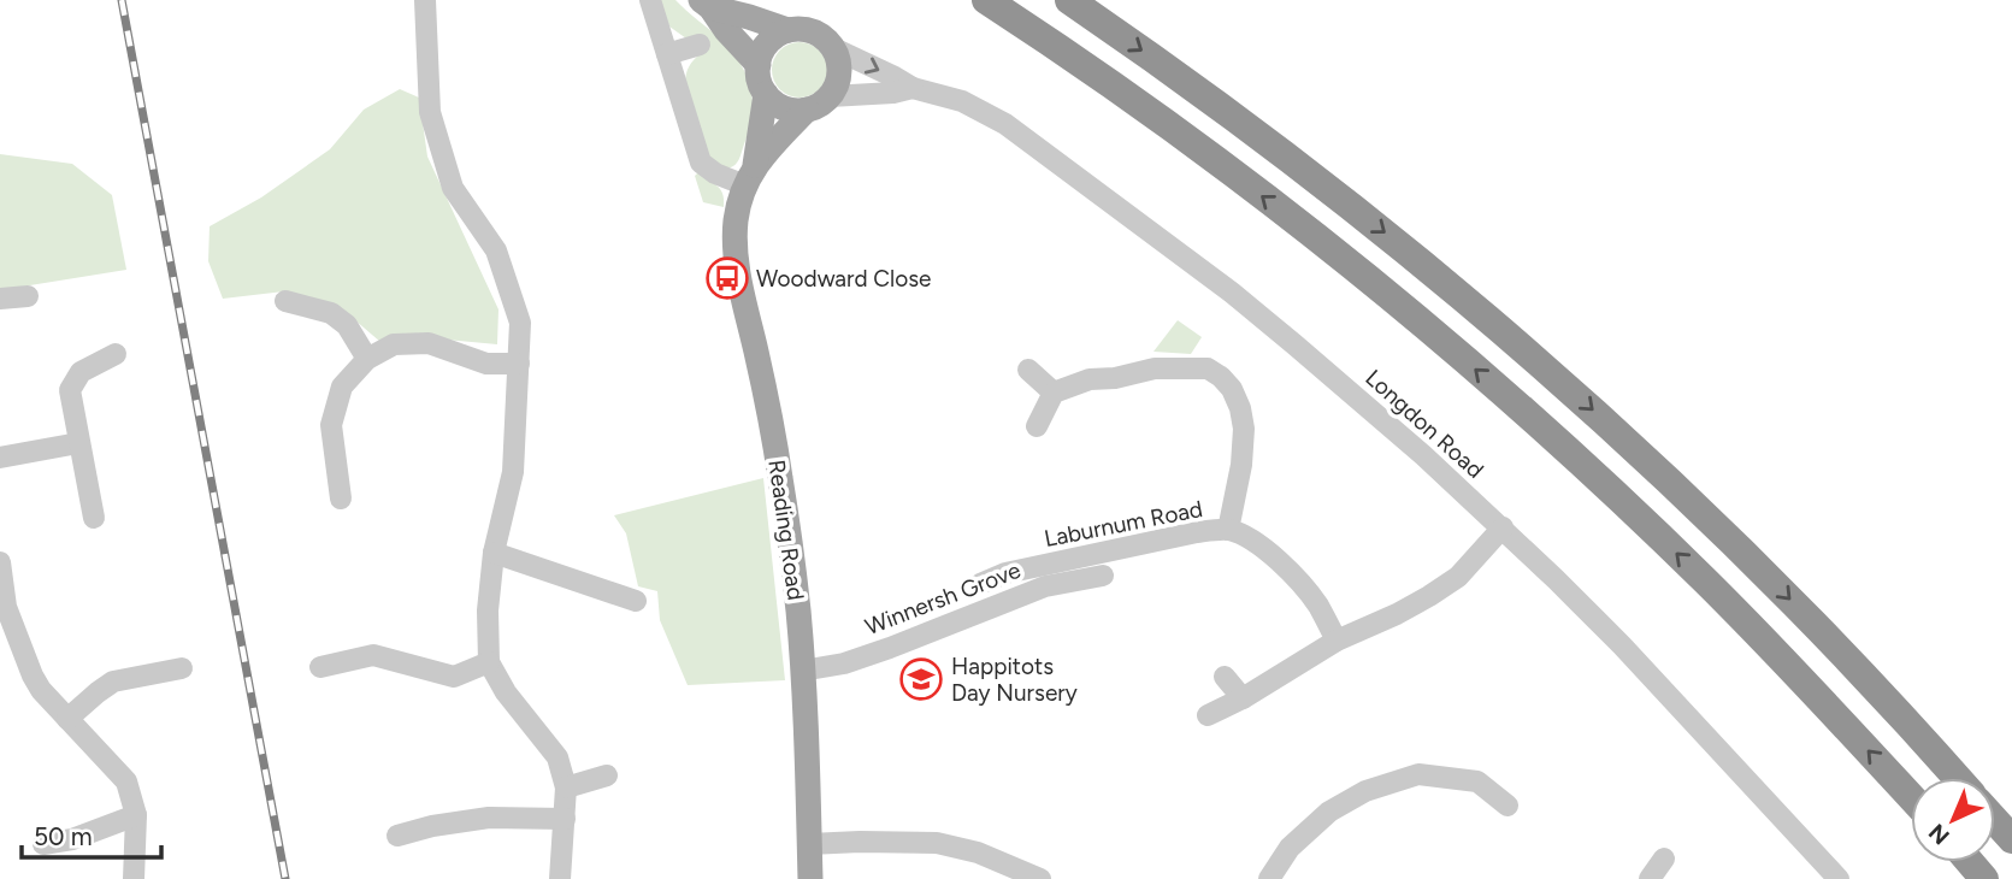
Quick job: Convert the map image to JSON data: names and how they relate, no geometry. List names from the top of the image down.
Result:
{
  "streets": {
    "main road": ["Reading Road"],
    "street": ["Longdon Road", "Laburnum Road", "Winnersh Grove"]
  },
  "crossings": [
    ["Longdon Road", "Reading Road"],
    ["Reading Road", "Winnersh Grove"]
  ],
  "places": {
    "bus stop": ["Woodward Close"],
    "school or university": ["Happitots Day Nursery"]
  },
  "scale_bar": "50 m",
  "north": "bottom left"
}
